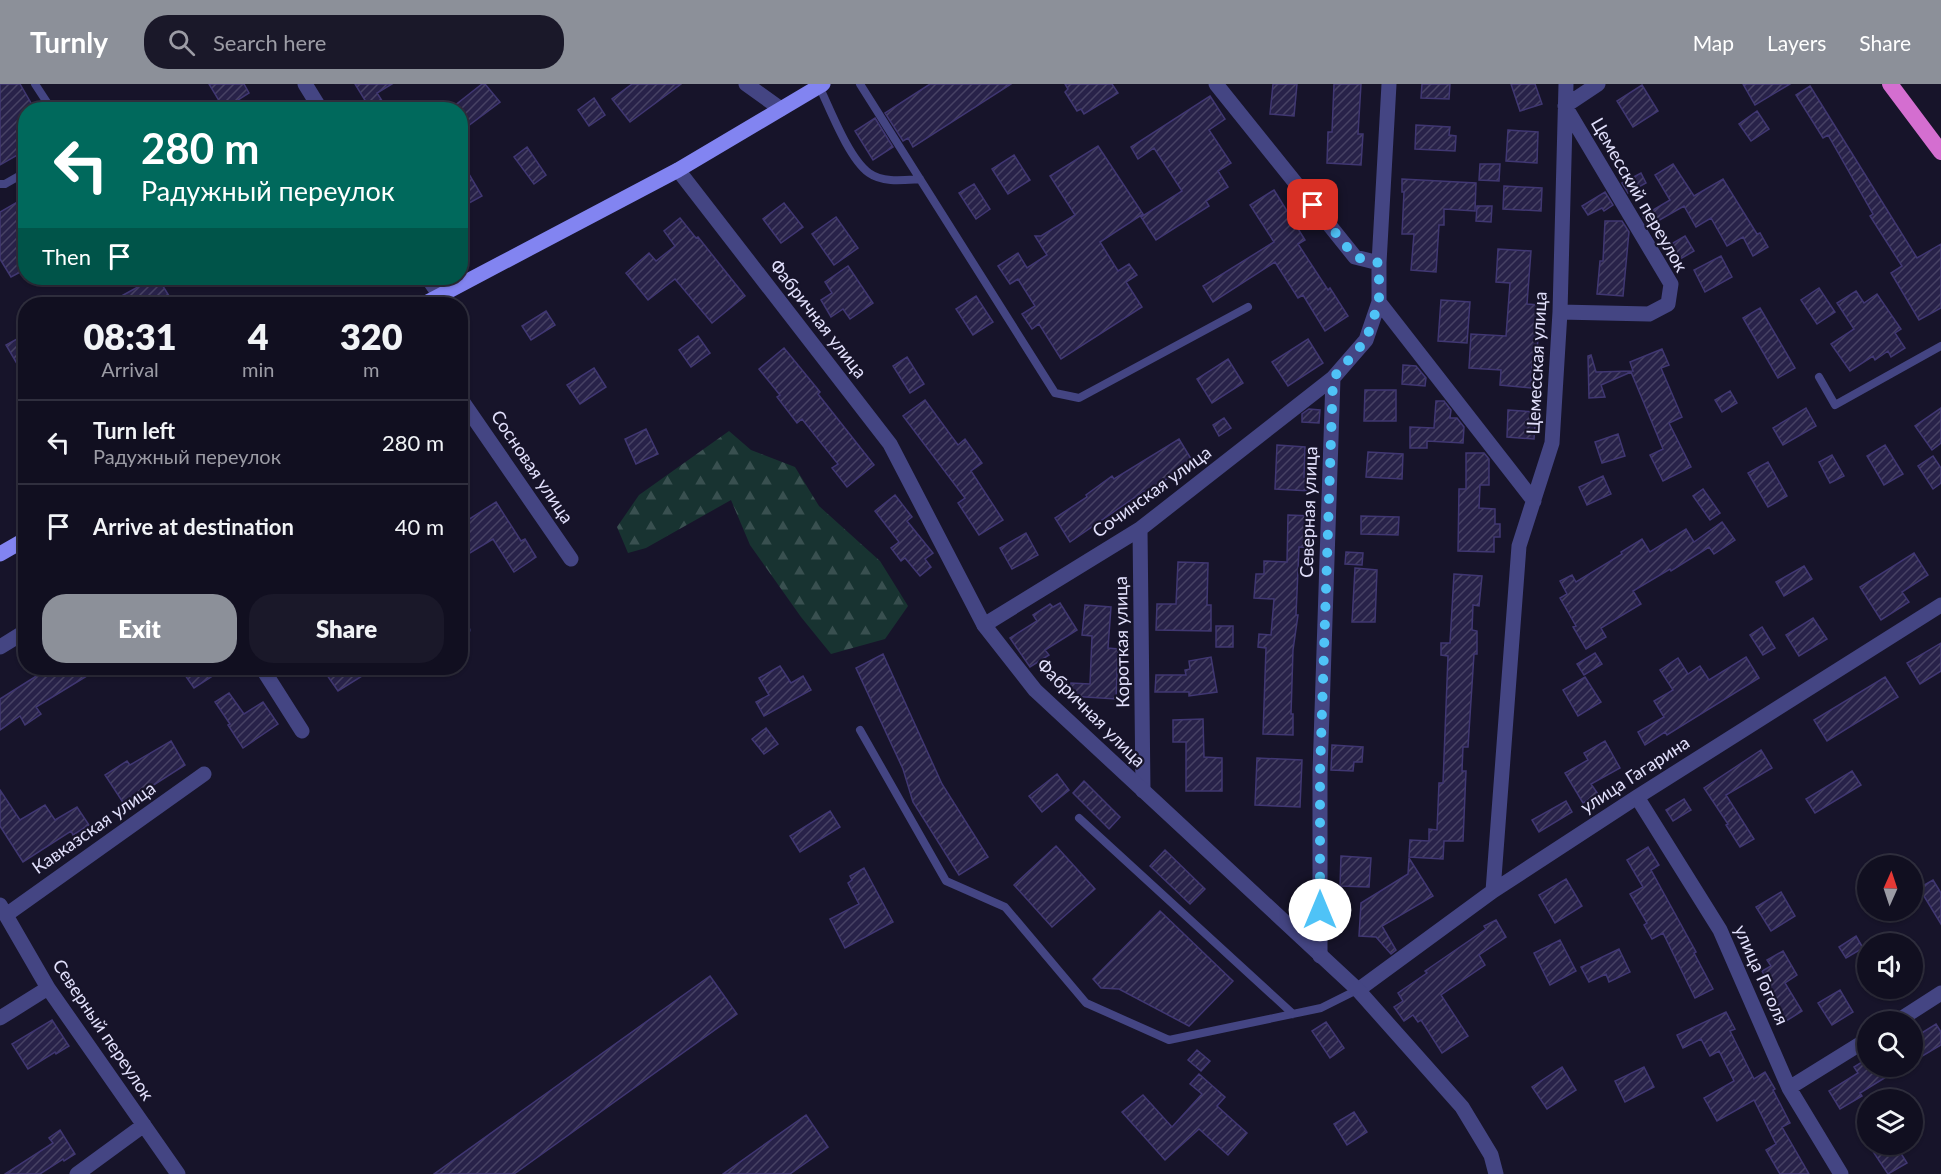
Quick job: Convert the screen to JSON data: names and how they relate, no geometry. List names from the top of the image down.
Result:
{
  "streets": {
    "street": [
      "Цемесский переулок",
      "Фабричная улица",
      "Цемесская улица",
      "Сосновая улица",
      "Сочинская улица",
      "Северная улица",
      "Короткая улица",
      "улица Гагарина",
      "Кавказская улица",
      "улица Гоголя",
      "Северный переулок"
    ]
  },
  "crossings": [
    ["Цемесский переулок", "Цемесская улица"],
    ["Фабричная улица", "Сочинская улица"],
    ["Фабричная улица", "Северная улица"],
    ["Фабричная улица", "Короткая улица"],
    ["Фабричная улица", "улица Гагарина"],
    ["Цемесская улица", "улица Гагарина"],
    ["Сочинская улица", "Северная улица"],
    ["Сочинская улица", "Короткая улица"],
    ["улица Гагарина", "улица Гоголя"],
    ["Кавказская улица", "Северный переулок"]
  ],
  "north": "top",
  "page": {
    "header": "Turnly",
    "search": "Search here",
    "nav": ["Map", "Layers", "Share"],
    "turn": ["280 m", "Радужный переулок"],
    "then": "Then",
    "eta": [
      "08:31",
      "Arrival",
      "4",
      "min",
      "320",
      "m"
    ],
    "list": [
      {
        "name": "Turn left",
        "note": "Радужный переулок",
        "value": "280 m"
      },
      {
        "name": "Arrive at destination",
        "value": "40 m"
      }
    ],
    "buttons": ["Exit", "Share"]
  }
}
